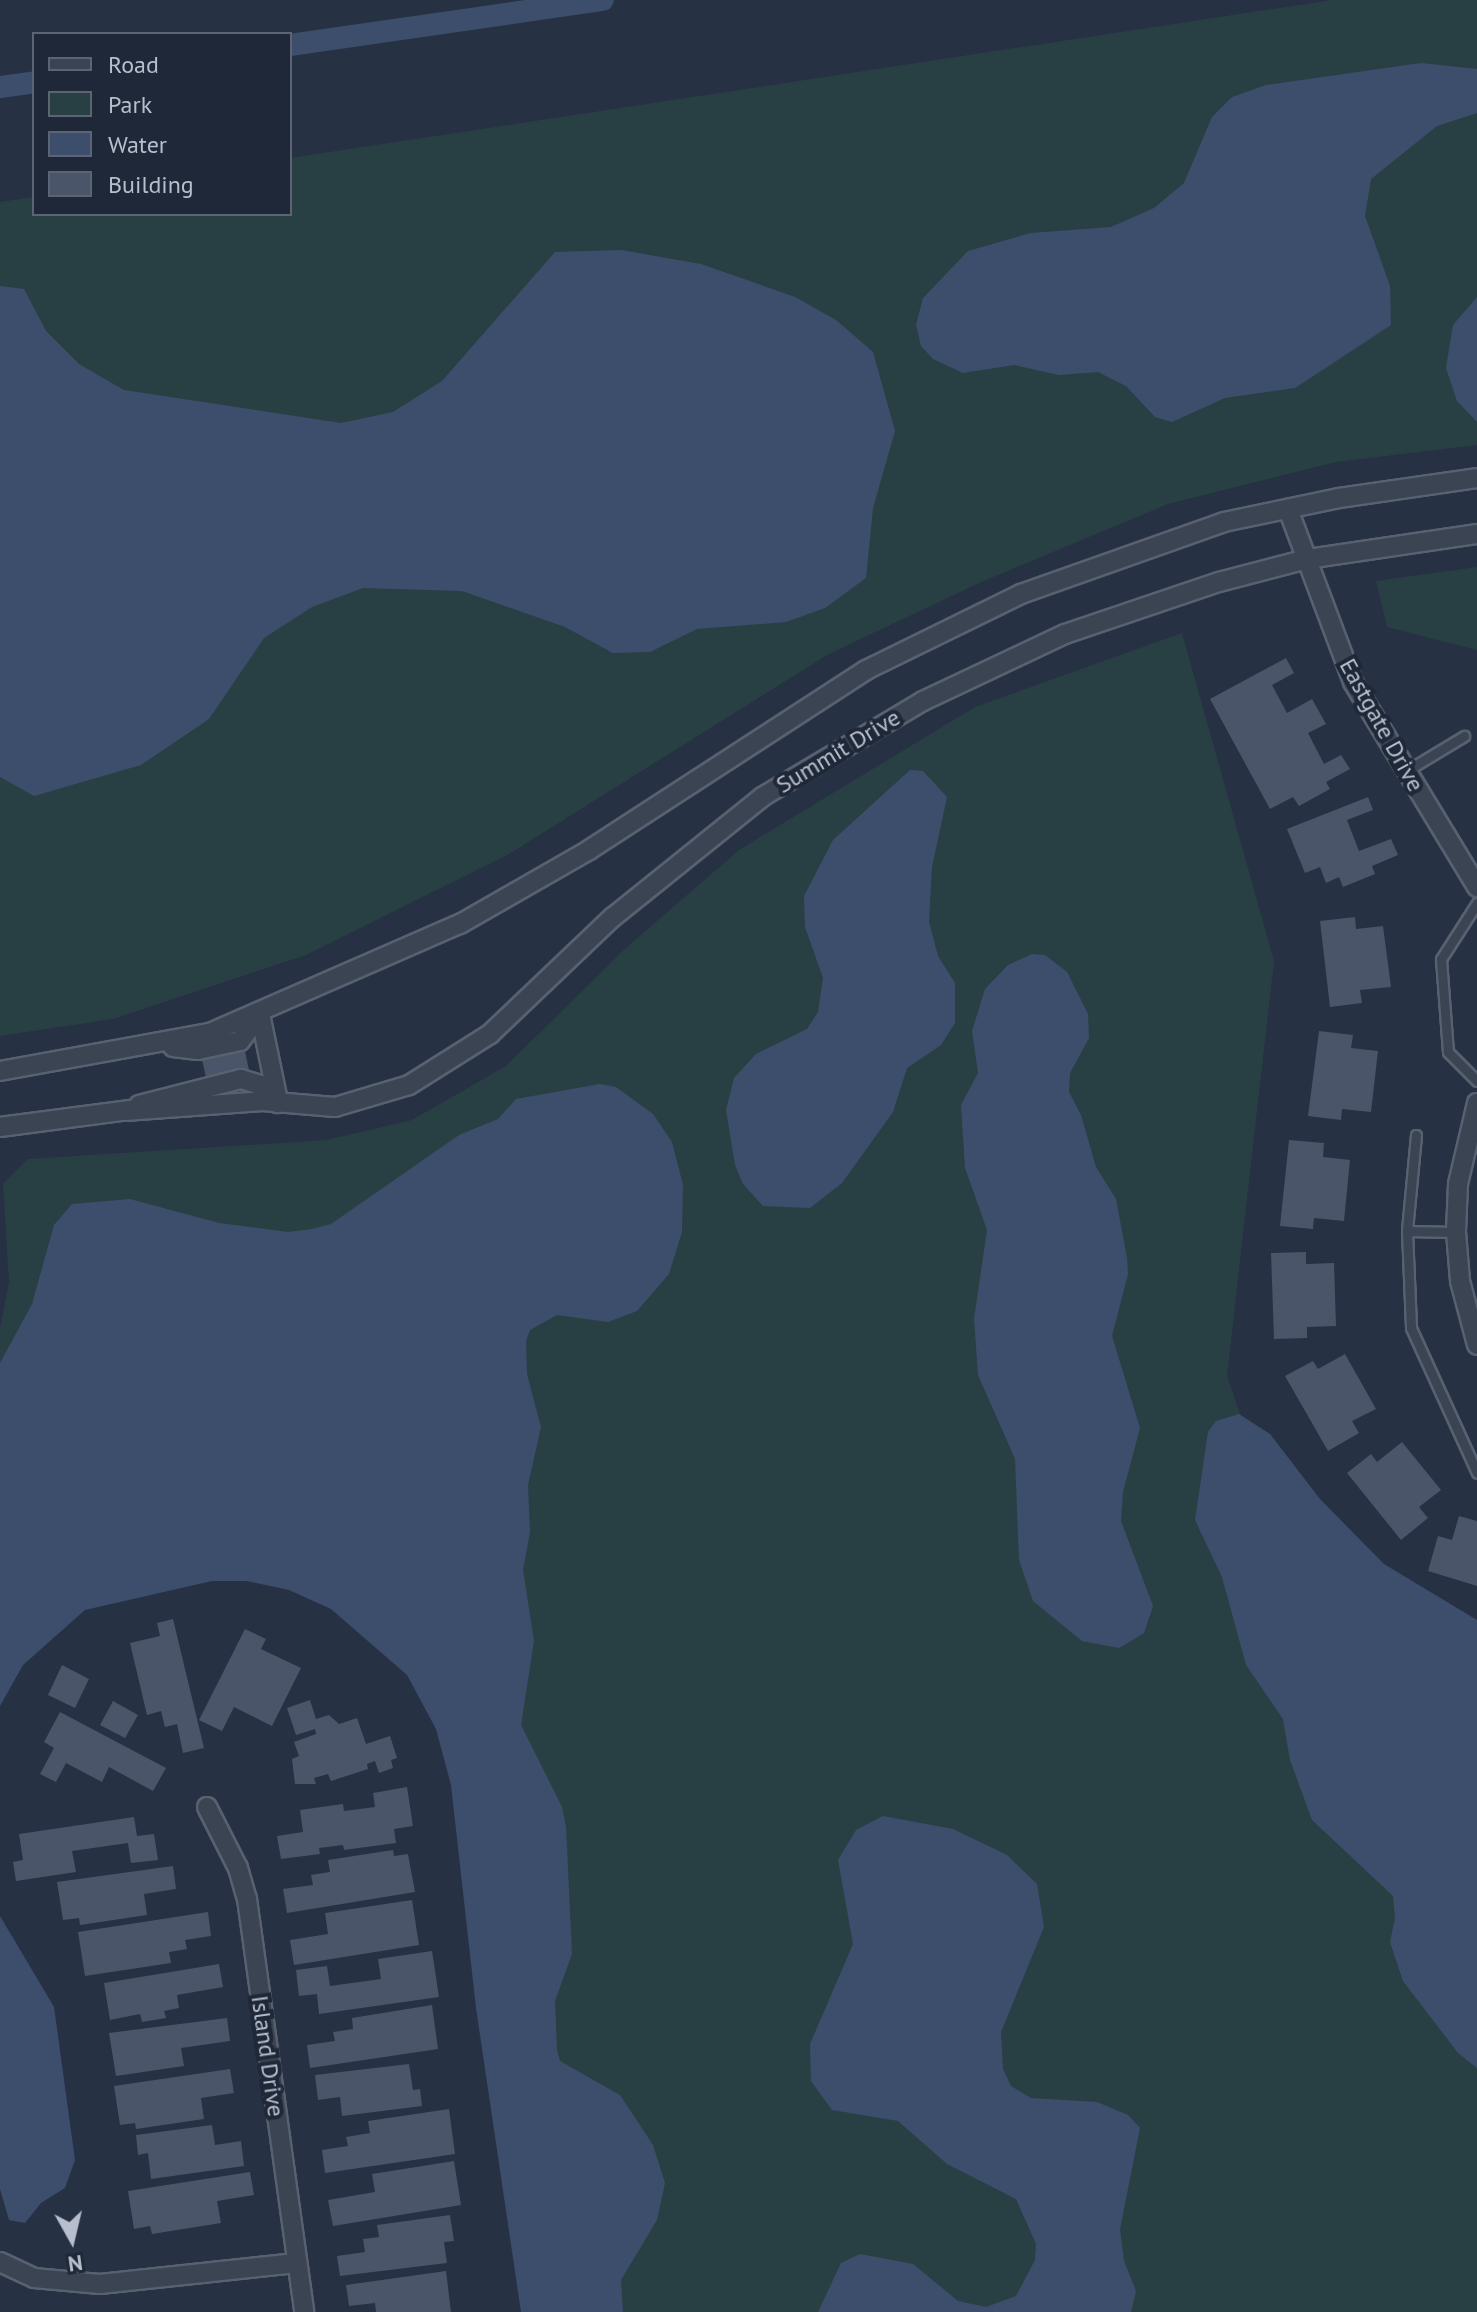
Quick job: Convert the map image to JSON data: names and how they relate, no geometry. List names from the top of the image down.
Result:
{
  "streets": {
    "street": ["Eastgate Drive", "Summit Drive", "Island Drive"]
  },
  "crossings": [
    ["Eastgate Drive", "Summit Drive"]
  ],
  "legend": [
    "Road",
    "Park",
    "Water",
    "Building"
  ],
  "north": "bottom"
}
